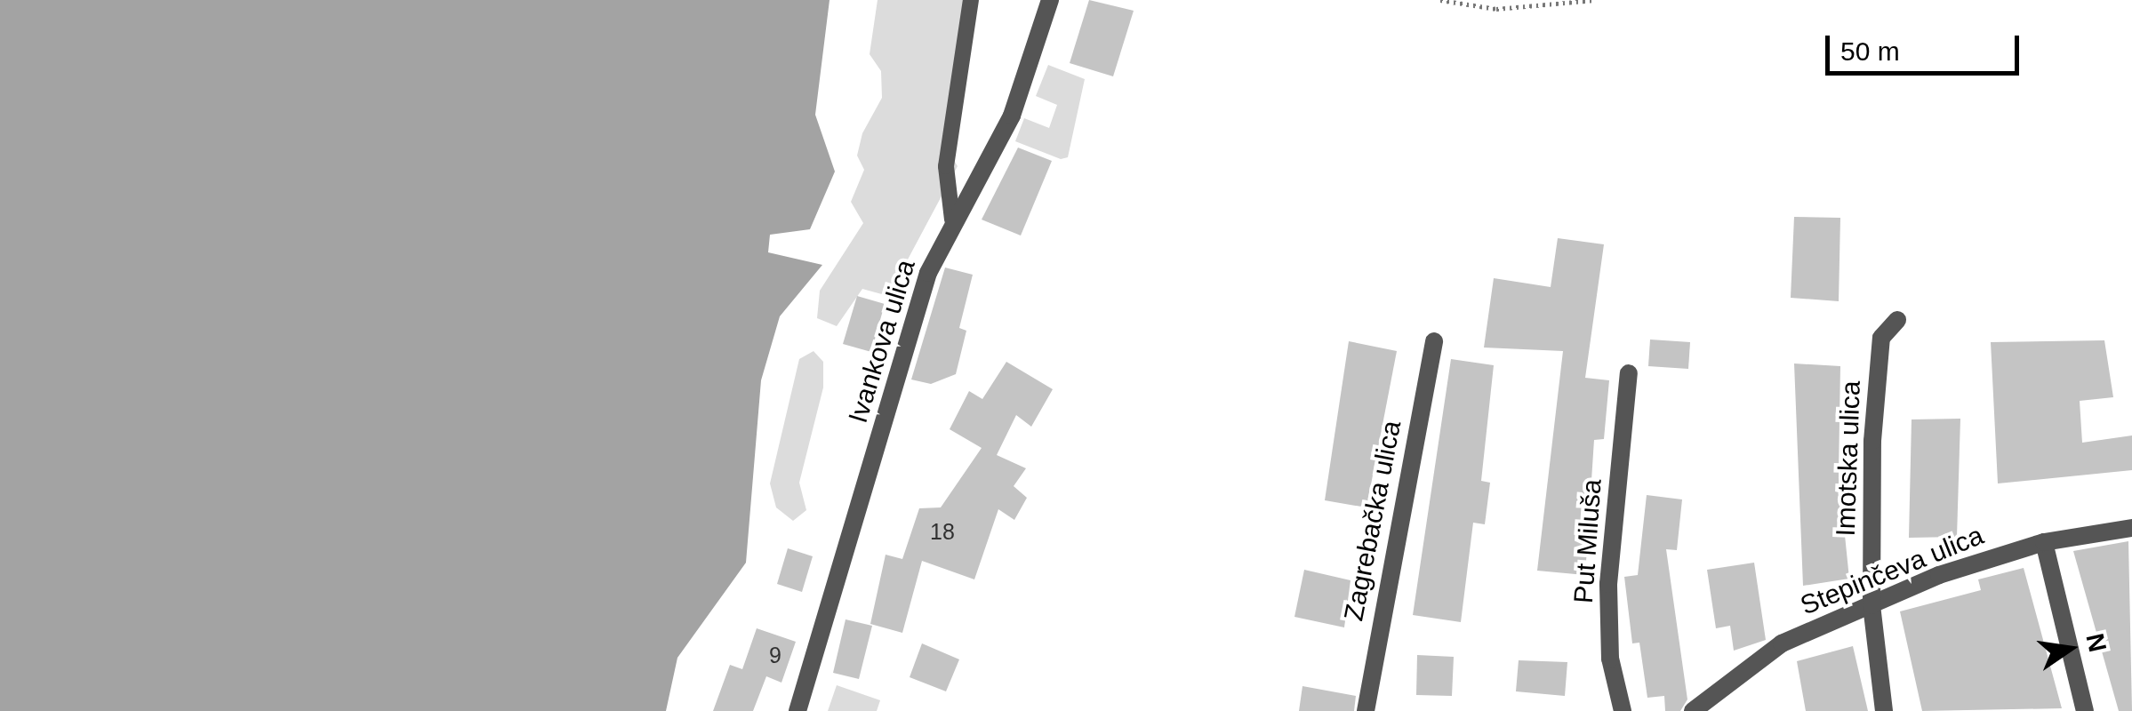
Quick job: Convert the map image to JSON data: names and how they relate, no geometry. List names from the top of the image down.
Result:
{
  "streets": {
    "street": [
      "Ivankova ulica",
      "Imotska ulica",
      "Zagrebačka ulica",
      "Put Miluša",
      "Stepinčeva ulica"
    ]
  },
  "crossings": [
    ["Imotska ulica", "Stepinčeva ulica"]
  ],
  "house_numbers": ["18", "9"],
  "scale_bar": "50 m",
  "north": "right"
}
